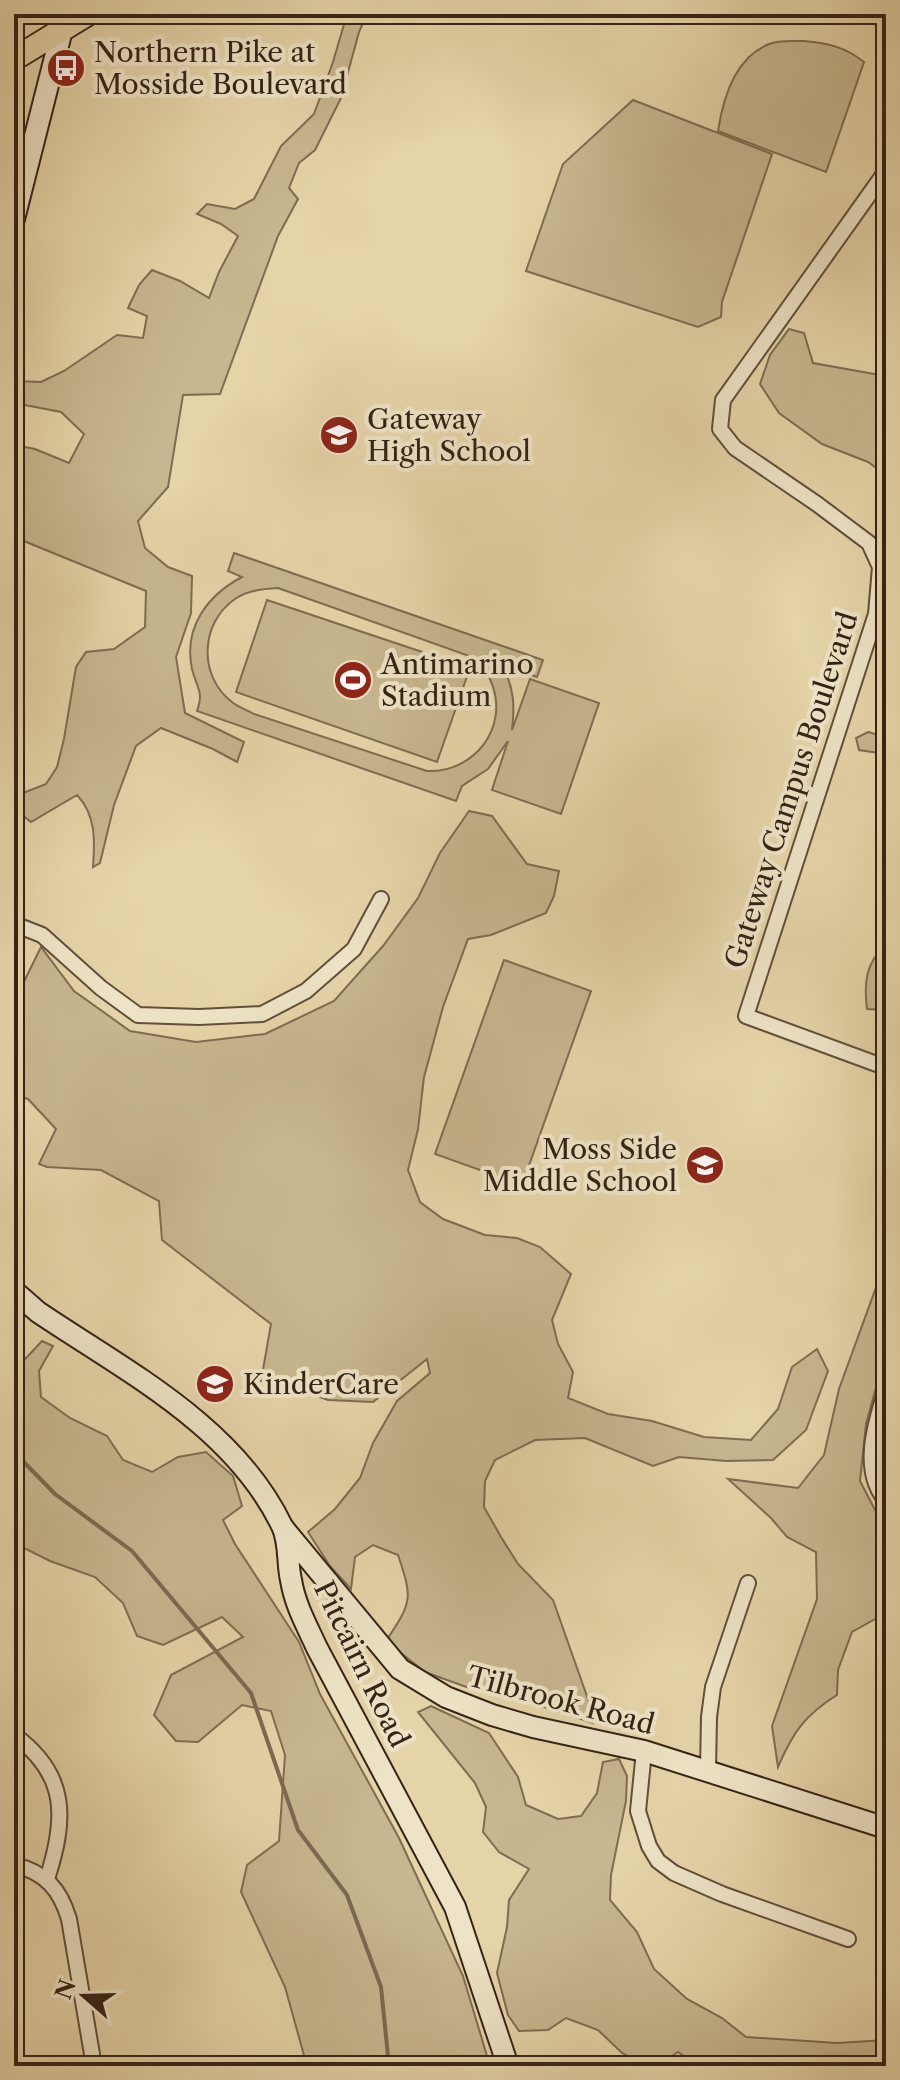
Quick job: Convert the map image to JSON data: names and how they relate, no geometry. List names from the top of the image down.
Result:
{
  "streets": {
    "street": ["Gateway Campus Boulevard", "Pitcairn Road", "Tilbrook Road"]
  },
  "crossings": [
    ["Pitcairn Road", "Tilbrook Road"]
  ],
  "places": {
    "bus stop": ["Northern Pike at Mosside Boulevard"],
    "school or university": ["Gateway High School", "Moss Side Middle School", "KinderCare"],
    "sports": ["Antimarino Stadium"]
  },
  "north": "left"
}
